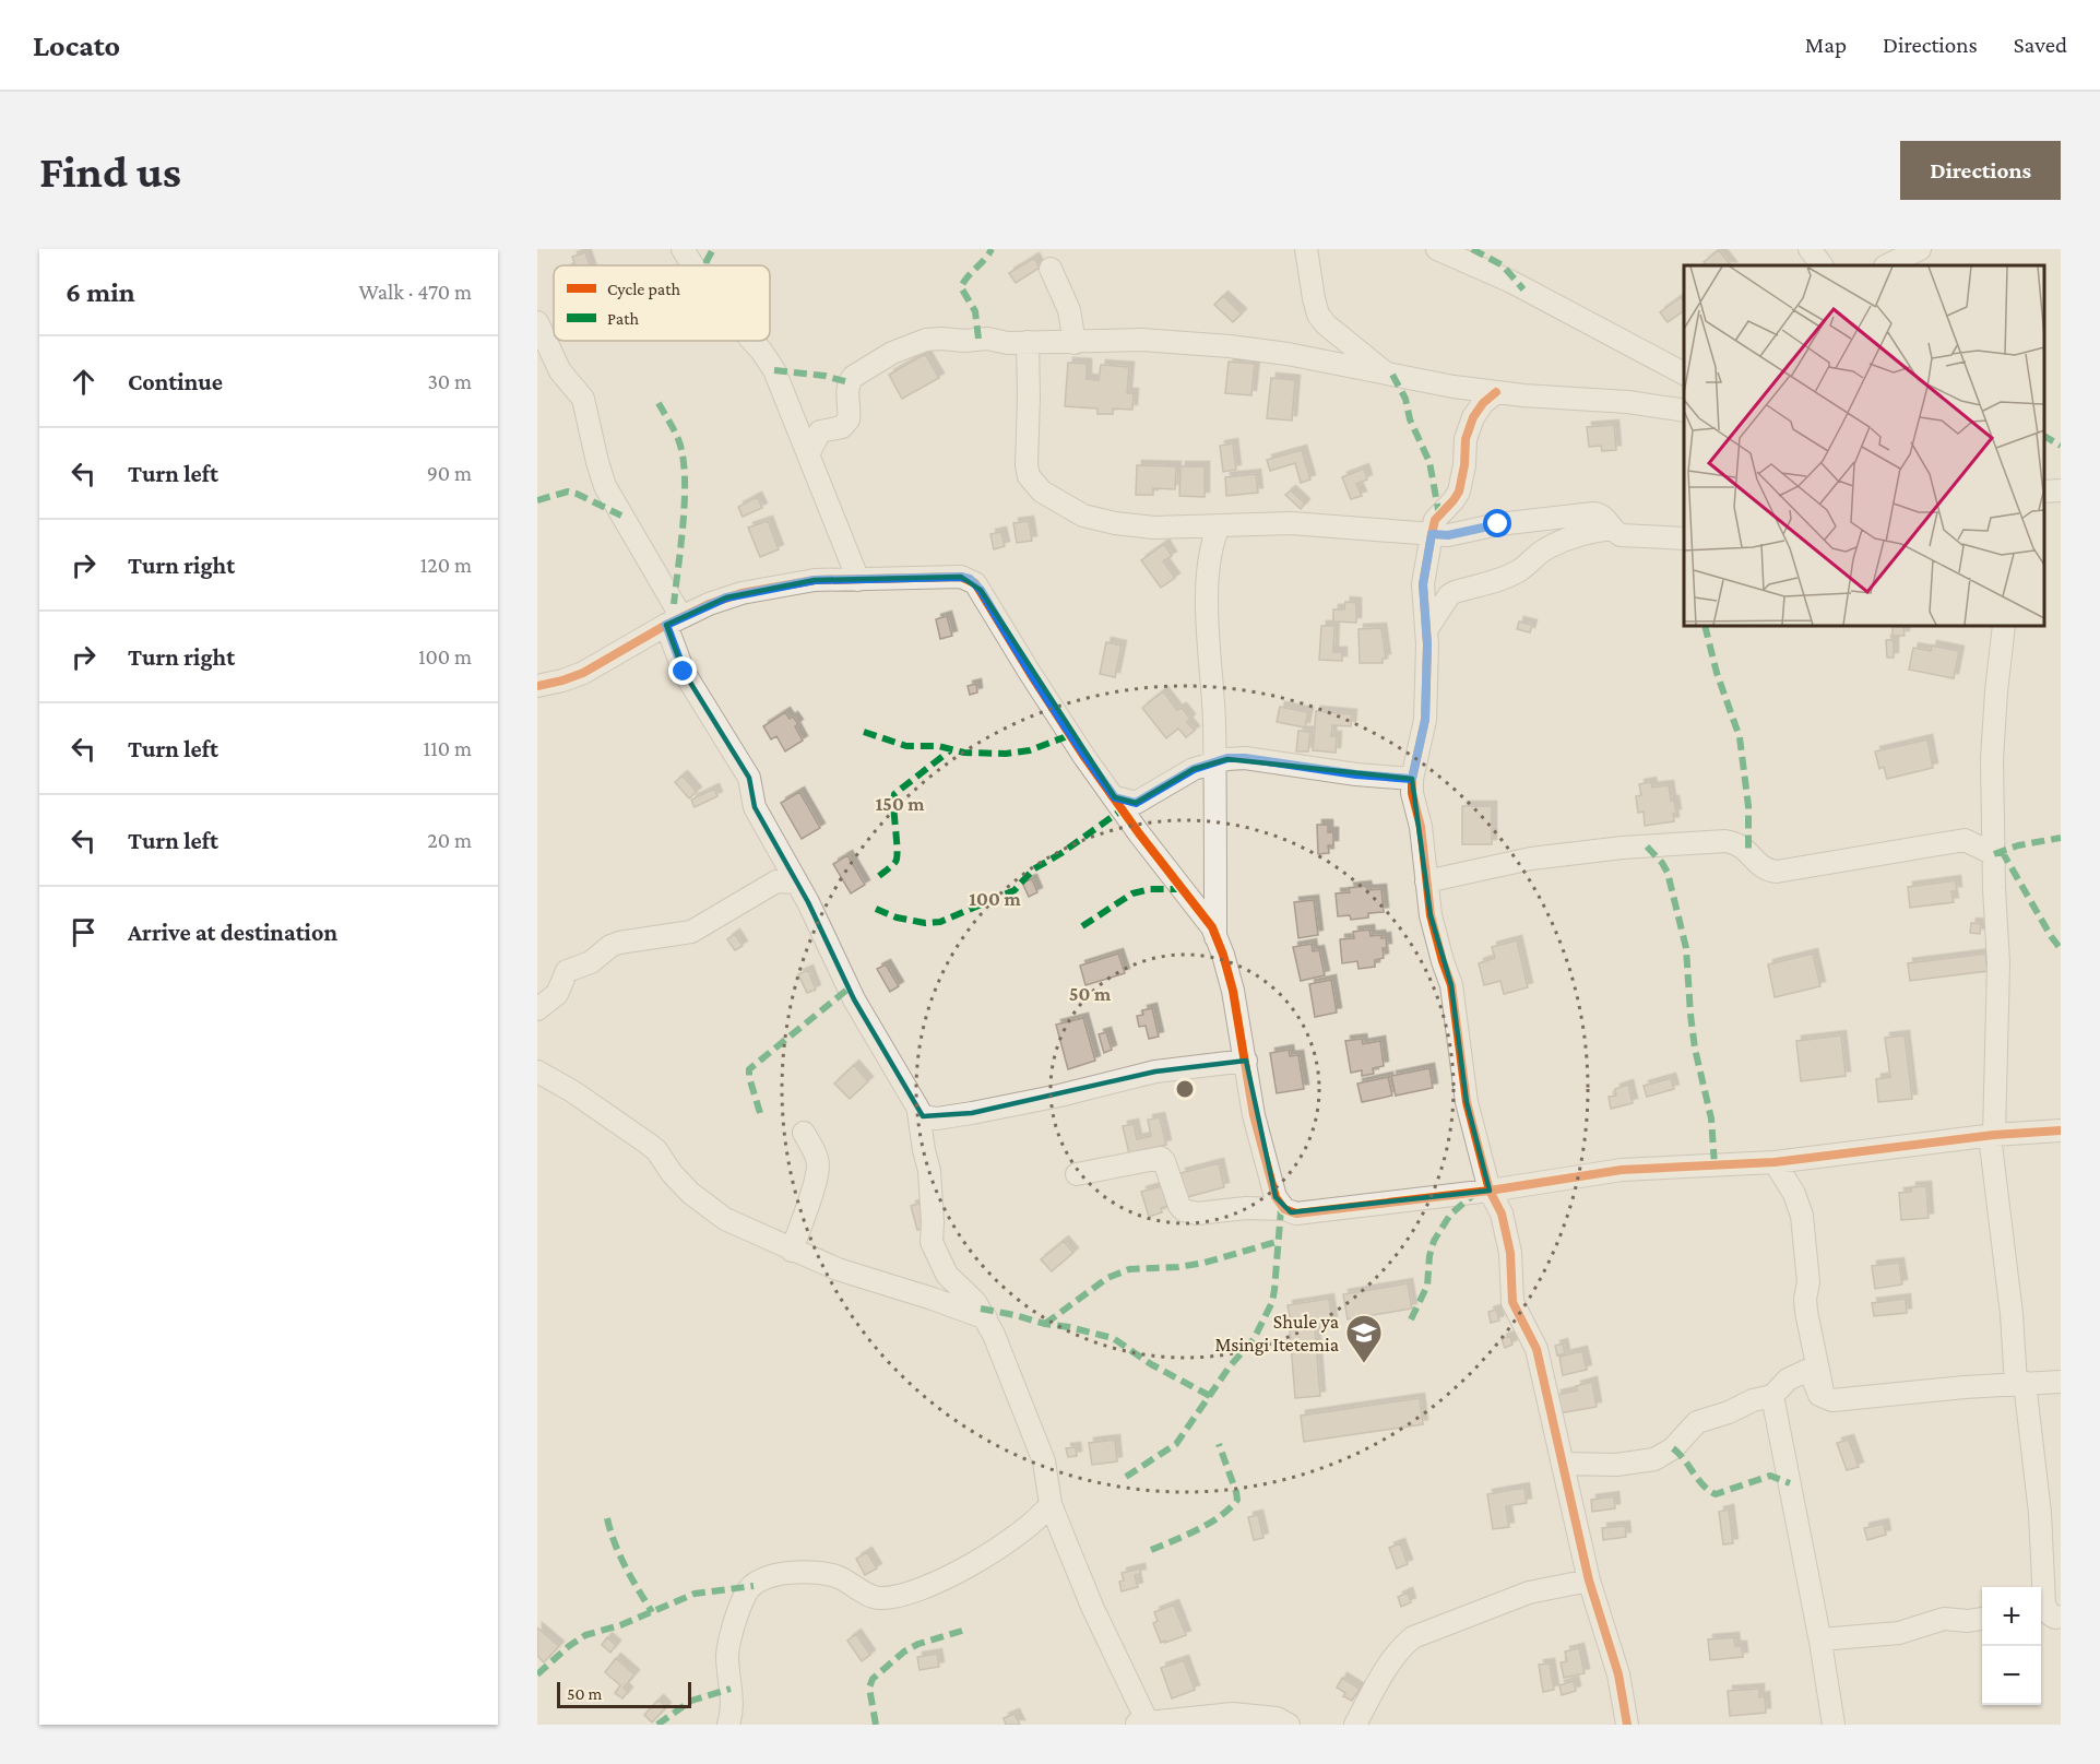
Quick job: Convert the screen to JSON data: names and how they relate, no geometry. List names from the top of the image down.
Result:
{
  "places": {
    "school or university": ["Shule ya Msingi Itetemia"]
  },
  "legend": ["Cycle path", "Path"],
  "scale_bar": "50 m",
  "page": {
    "header": "Locato",
    "nav": ["Map", "Directions", "Saved"],
    "buttons": "Directions",
    "title": "Find us",
    "heading": ["6 min", "Walk · 470 m"],
    "list": [
      ["Continue", "30 m"],
      ["Turn left", "90 m"],
      ["Turn right", "120 m"],
      ["Turn right", "100 m"],
      ["Turn left", "110 m"],
      ["Turn left", "20 m"],
      "Arrive at destination"
    ],
    "map_buttons": ["+", "−"],
    "scale": "50 m"
  },
  "rings": ["150 m", "100 m", "50 m"]
}
